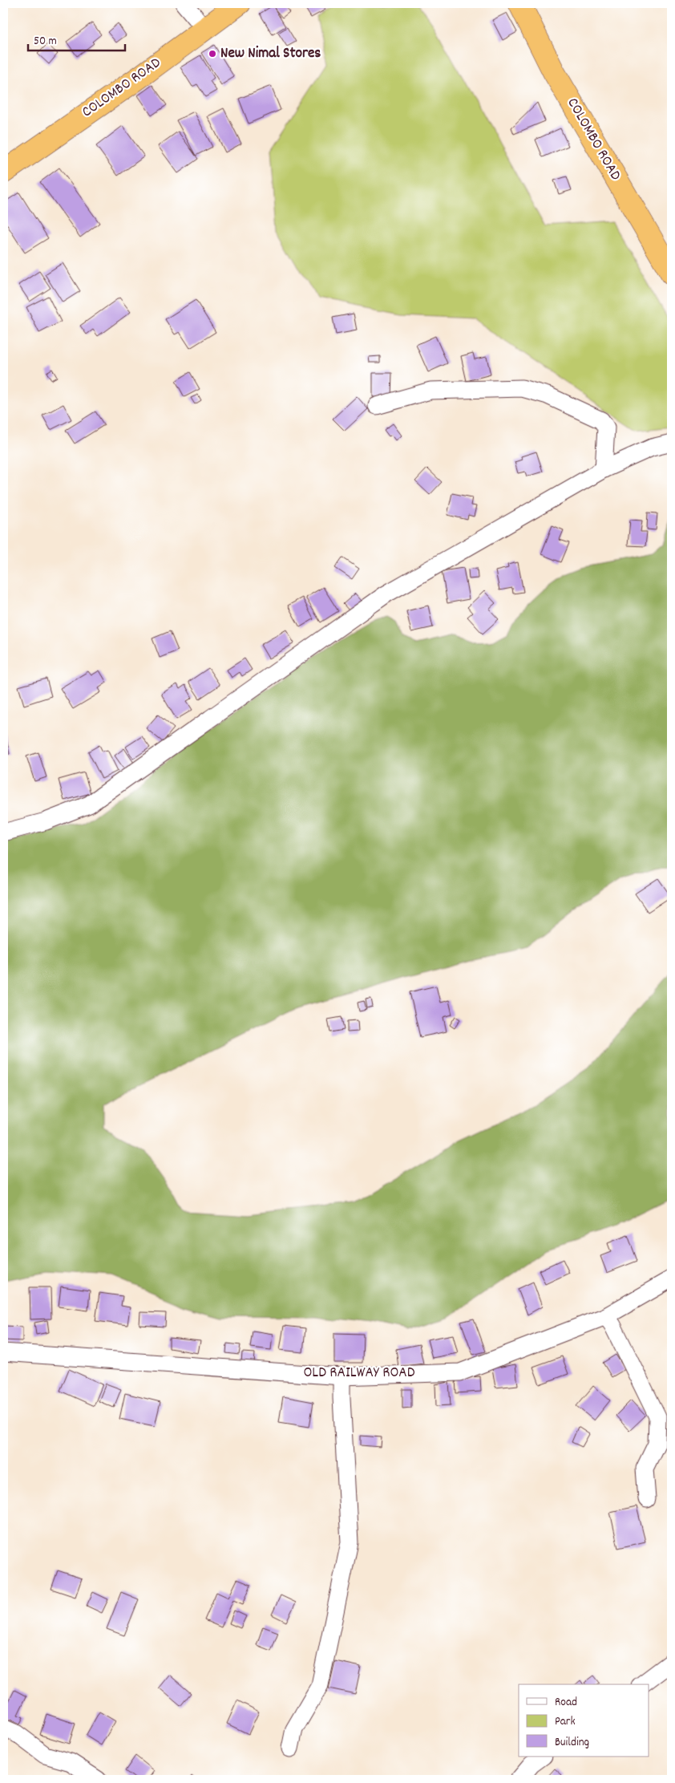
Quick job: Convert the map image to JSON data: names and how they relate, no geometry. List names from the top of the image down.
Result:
{
  "streets": {
    "highway": ["COLOMBO ROAD"],
    "street": ["OLD RAILWAY ROAD"]
  },
  "places": ["New Nimal Stores"],
  "legend": ["Road", "Park", "Building"],
  "scale_bar": "50 m"
}
